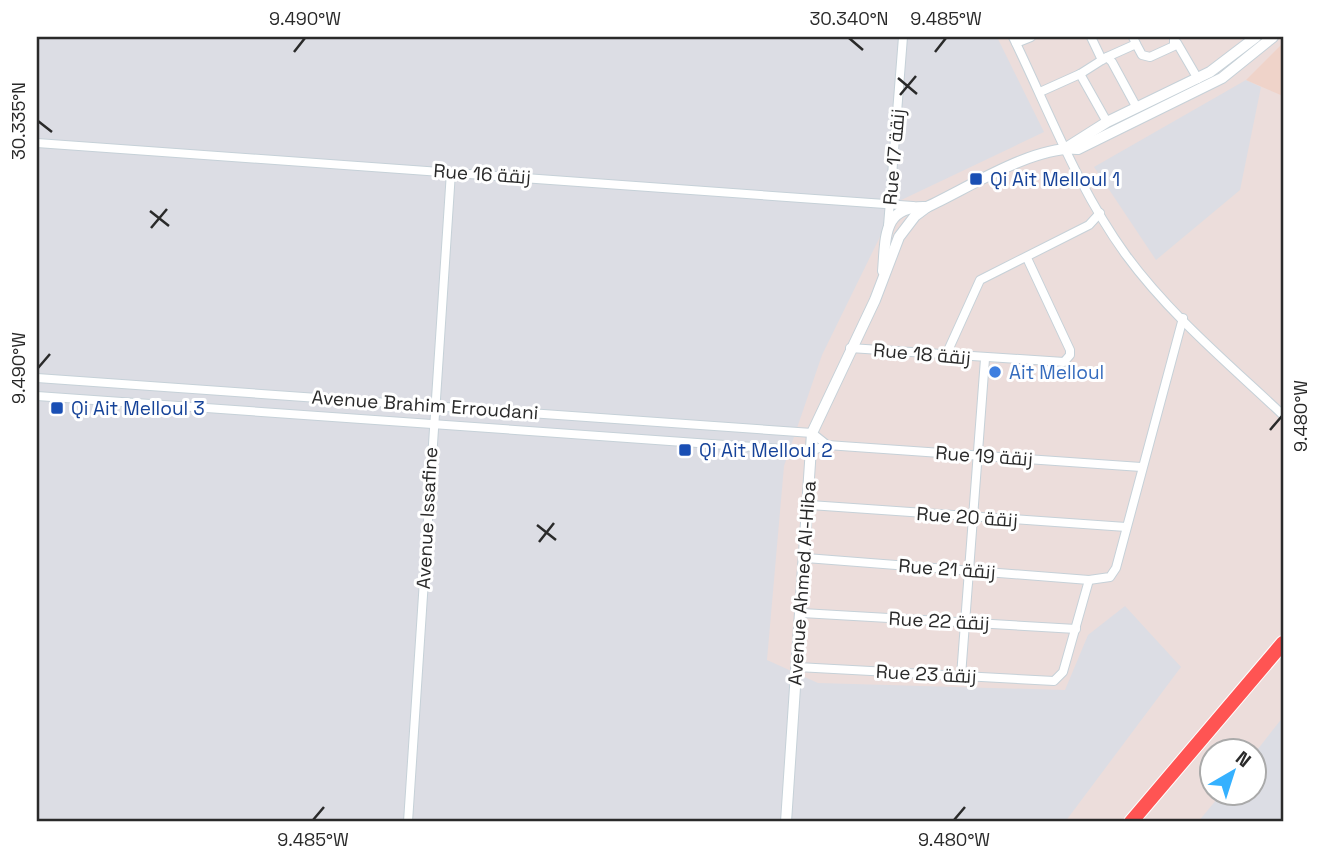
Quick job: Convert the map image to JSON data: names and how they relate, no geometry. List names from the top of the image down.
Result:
{
  "streets": {
    "street": [
      "Rue 17 زنقة",
      "Rue 16 زنقة",
      "Rue 18 زنقة",
      "Avenue Brahim Erroudani",
      "Rue 19 زنقة",
      "Rue 20 زنقة",
      "Avenue Issafine",
      "Rue 21 زنقة",
      "Avenue Ahmed Al-Hiba",
      "Rue 22 زنقة",
      "Rue 23 زنقة"
    ]
  },
  "crossings": [
    ["Rue 17 زنقة", "Rue 16 زنقة"],
    ["Rue 16 زنقة", "Avenue Issafine"],
    ["Rue 18 زنقة", "Avenue Ahmed Al-Hiba"],
    ["Avenue Brahim Erroudani", "Rue 19 زنقة"],
    ["Avenue Brahim Erroudani", "Avenue Issafine"],
    ["Avenue Brahim Erroudani", "Avenue Ahmed Al-Hiba"],
    ["Rue 19 زنقة", "Avenue Ahmed Al-Hiba"],
    ["Rue 20 زنقة", "Avenue Ahmed Al-Hiba"],
    ["Rue 21 زنقة", "Avenue Ahmed Al-Hiba"],
    ["Avenue Ahmed Al-Hiba", "Rue 22 زنقة"],
    ["Avenue Ahmed Al-Hiba", "Rue 23 زنقة"],
    ["Rue 22 زنقة", "Rue 23 زنقة"]
  ],
  "places": {
    "transit": ["Qi Ait Melloul 1", "Qi Ait Melloul 3", "Qi Ait Melloul 2"],
    "other": ["Ait Melloul"]
  },
  "north": "top right",
  "coordinates": [
    "9.490°W",
    "30.340°N",
    "9.485°W",
    "30.335°N",
    "9.480°W"
  ]
}
